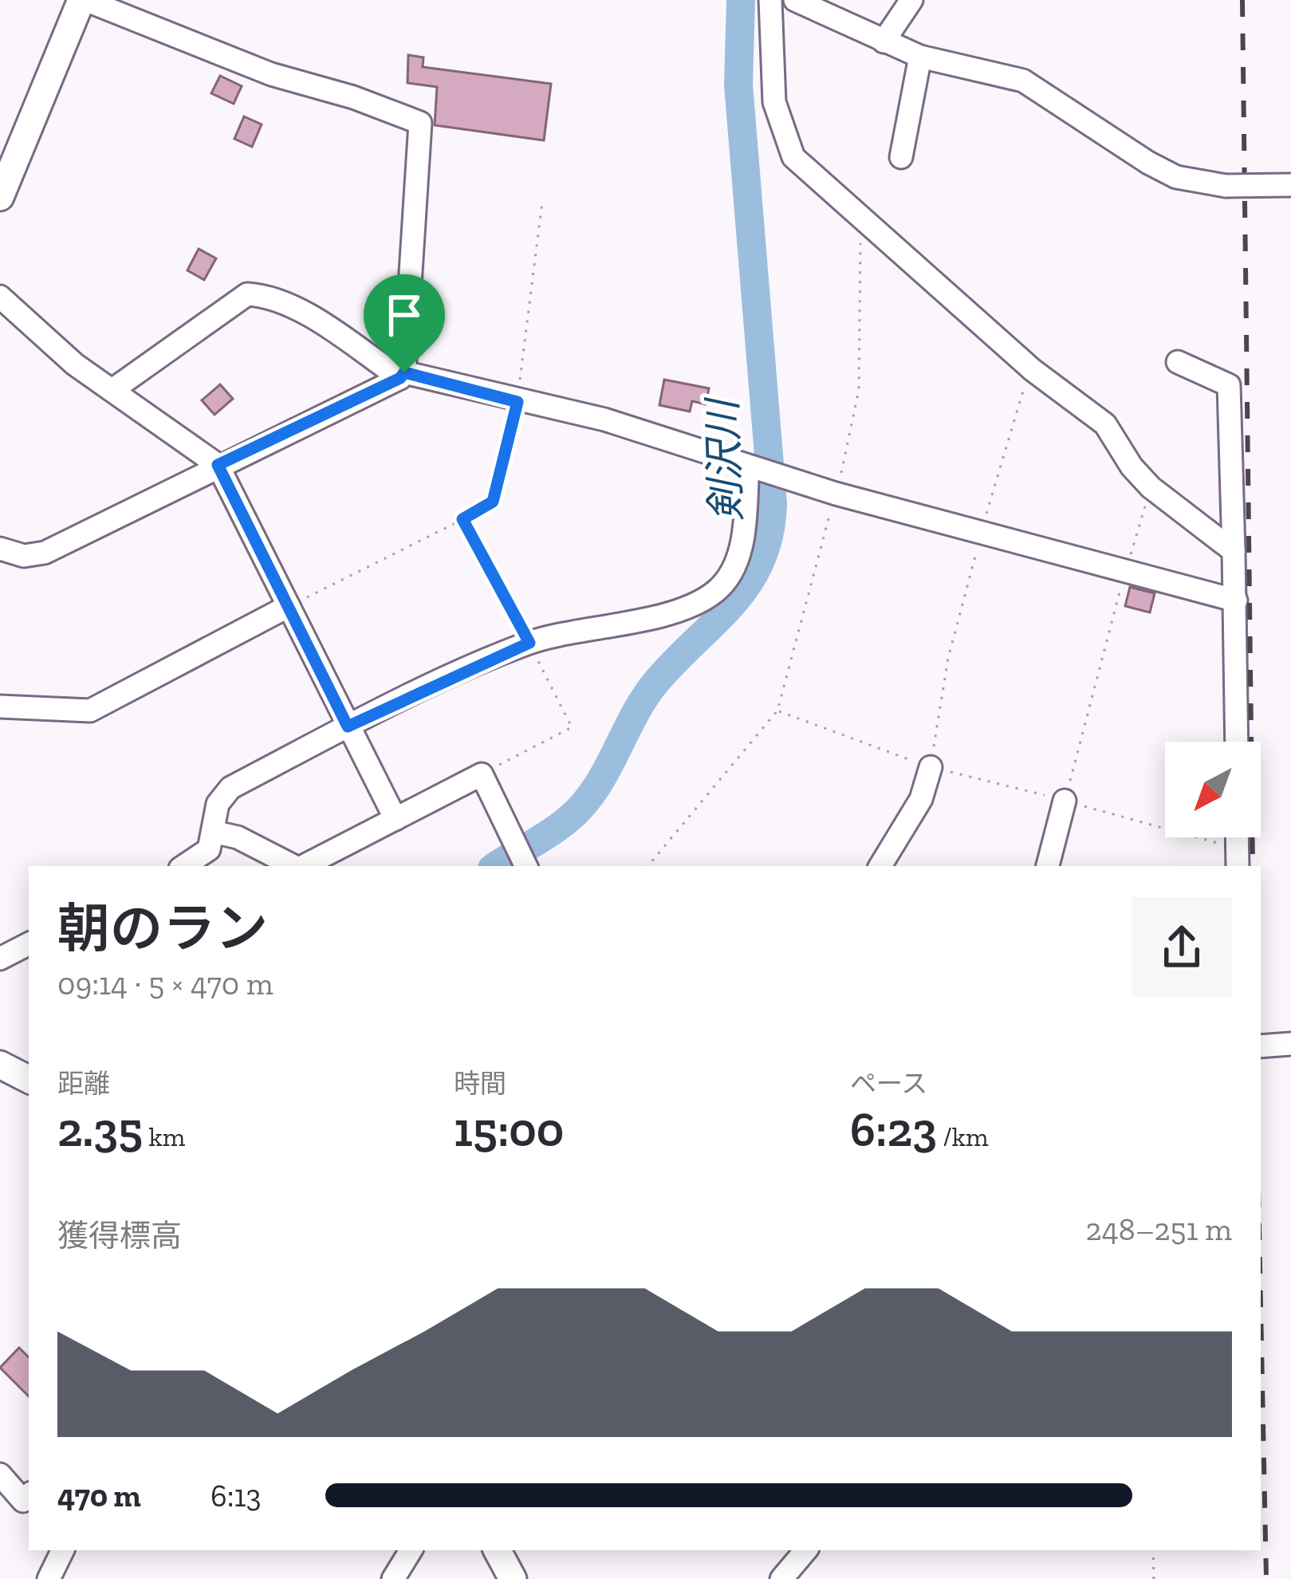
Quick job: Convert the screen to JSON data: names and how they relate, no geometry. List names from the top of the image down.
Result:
{
  "water": ["剣沢川"],
  "north": "bottom left",
  "page": {
    "heading": ["朝のラン", "09:14 · 5 × 470 m"],
    "stats": [
      ["距離", "2.35 km"],
      ["時間", "15:00"],
      ["ペース", "6:23 /km"]
    ],
    "chart": ["獲得標高", "248–251 m"],
    "list": [
      {
        "name": "470 m",
        "note": "6:13"
      }
    ]
  }
}
